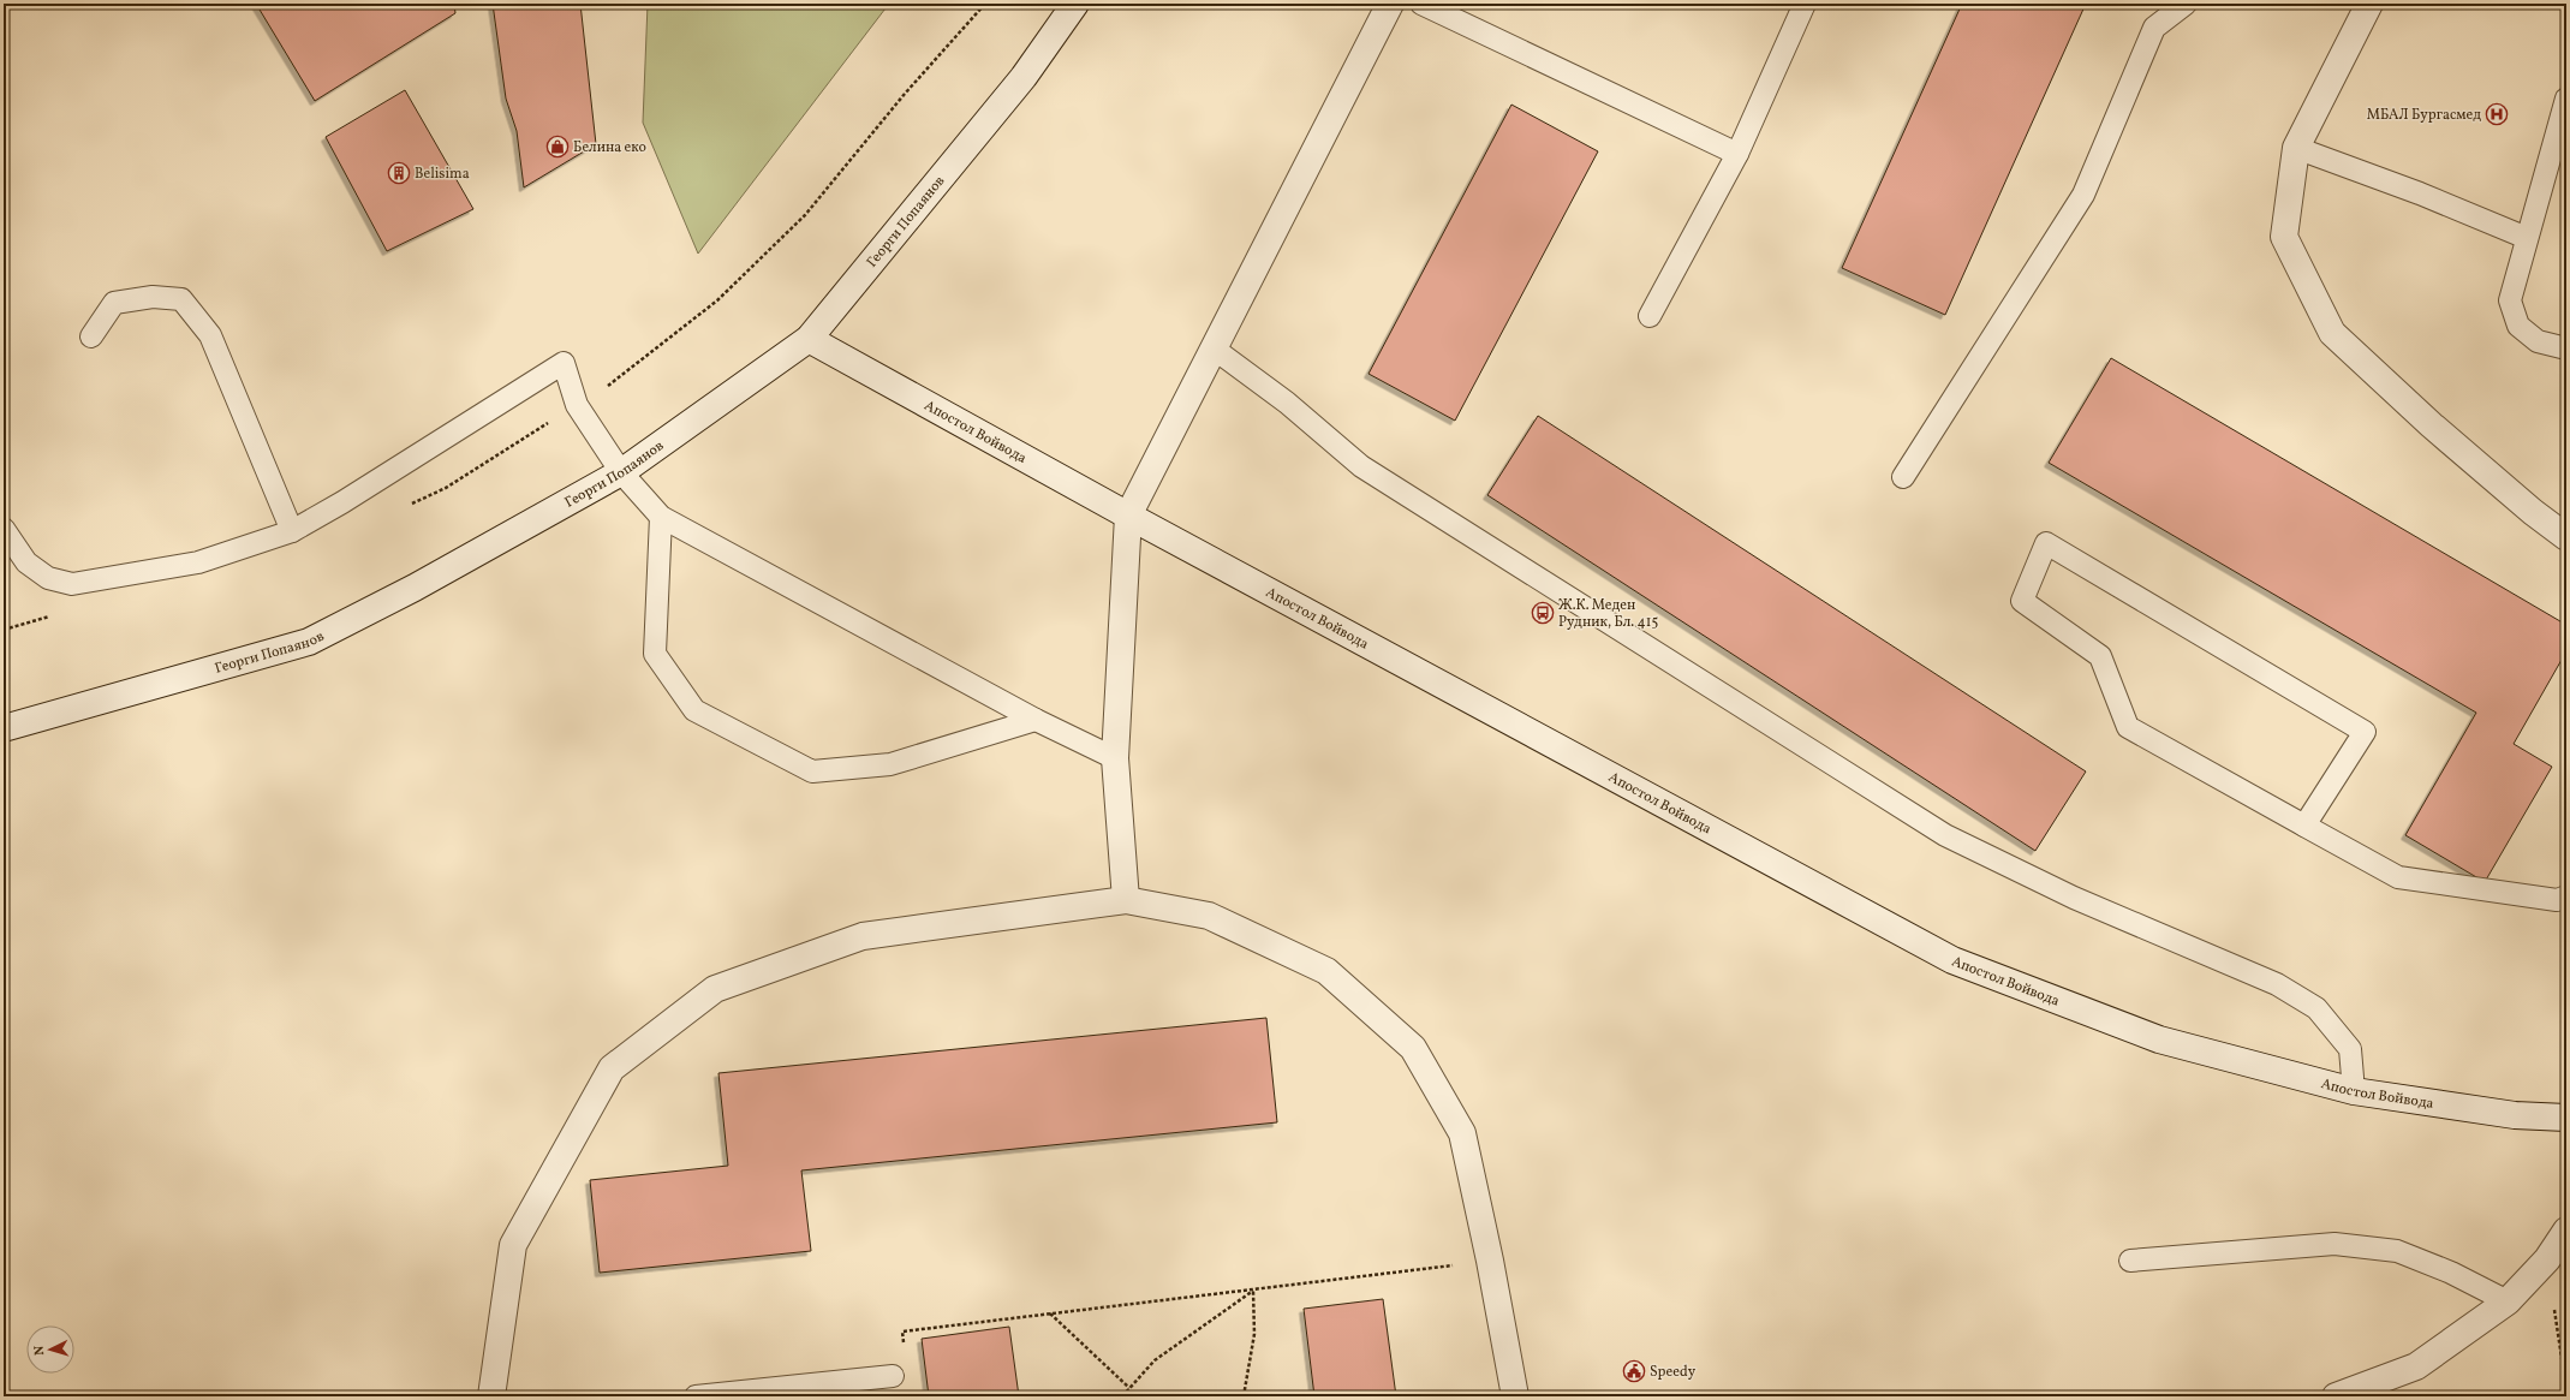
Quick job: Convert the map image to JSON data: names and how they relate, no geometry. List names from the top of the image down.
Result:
{
  "streets": {
    "street": ["Георги Попаянов", "Апостол Войвода"]
  },
  "crossings": [
    ["Георги Попаянов", "Апостол Войвода"]
  ],
  "places": {
    "hospital": ["МБАЛ Бургасмед"],
    "shop": ["Белина еко"],
    "building": ["Belisima"],
    "bus stop": ["Ж.К. Меден Рудник, Бл. 415"],
    "public building": ["Speedy"]
  },
  "north": "left"
}
